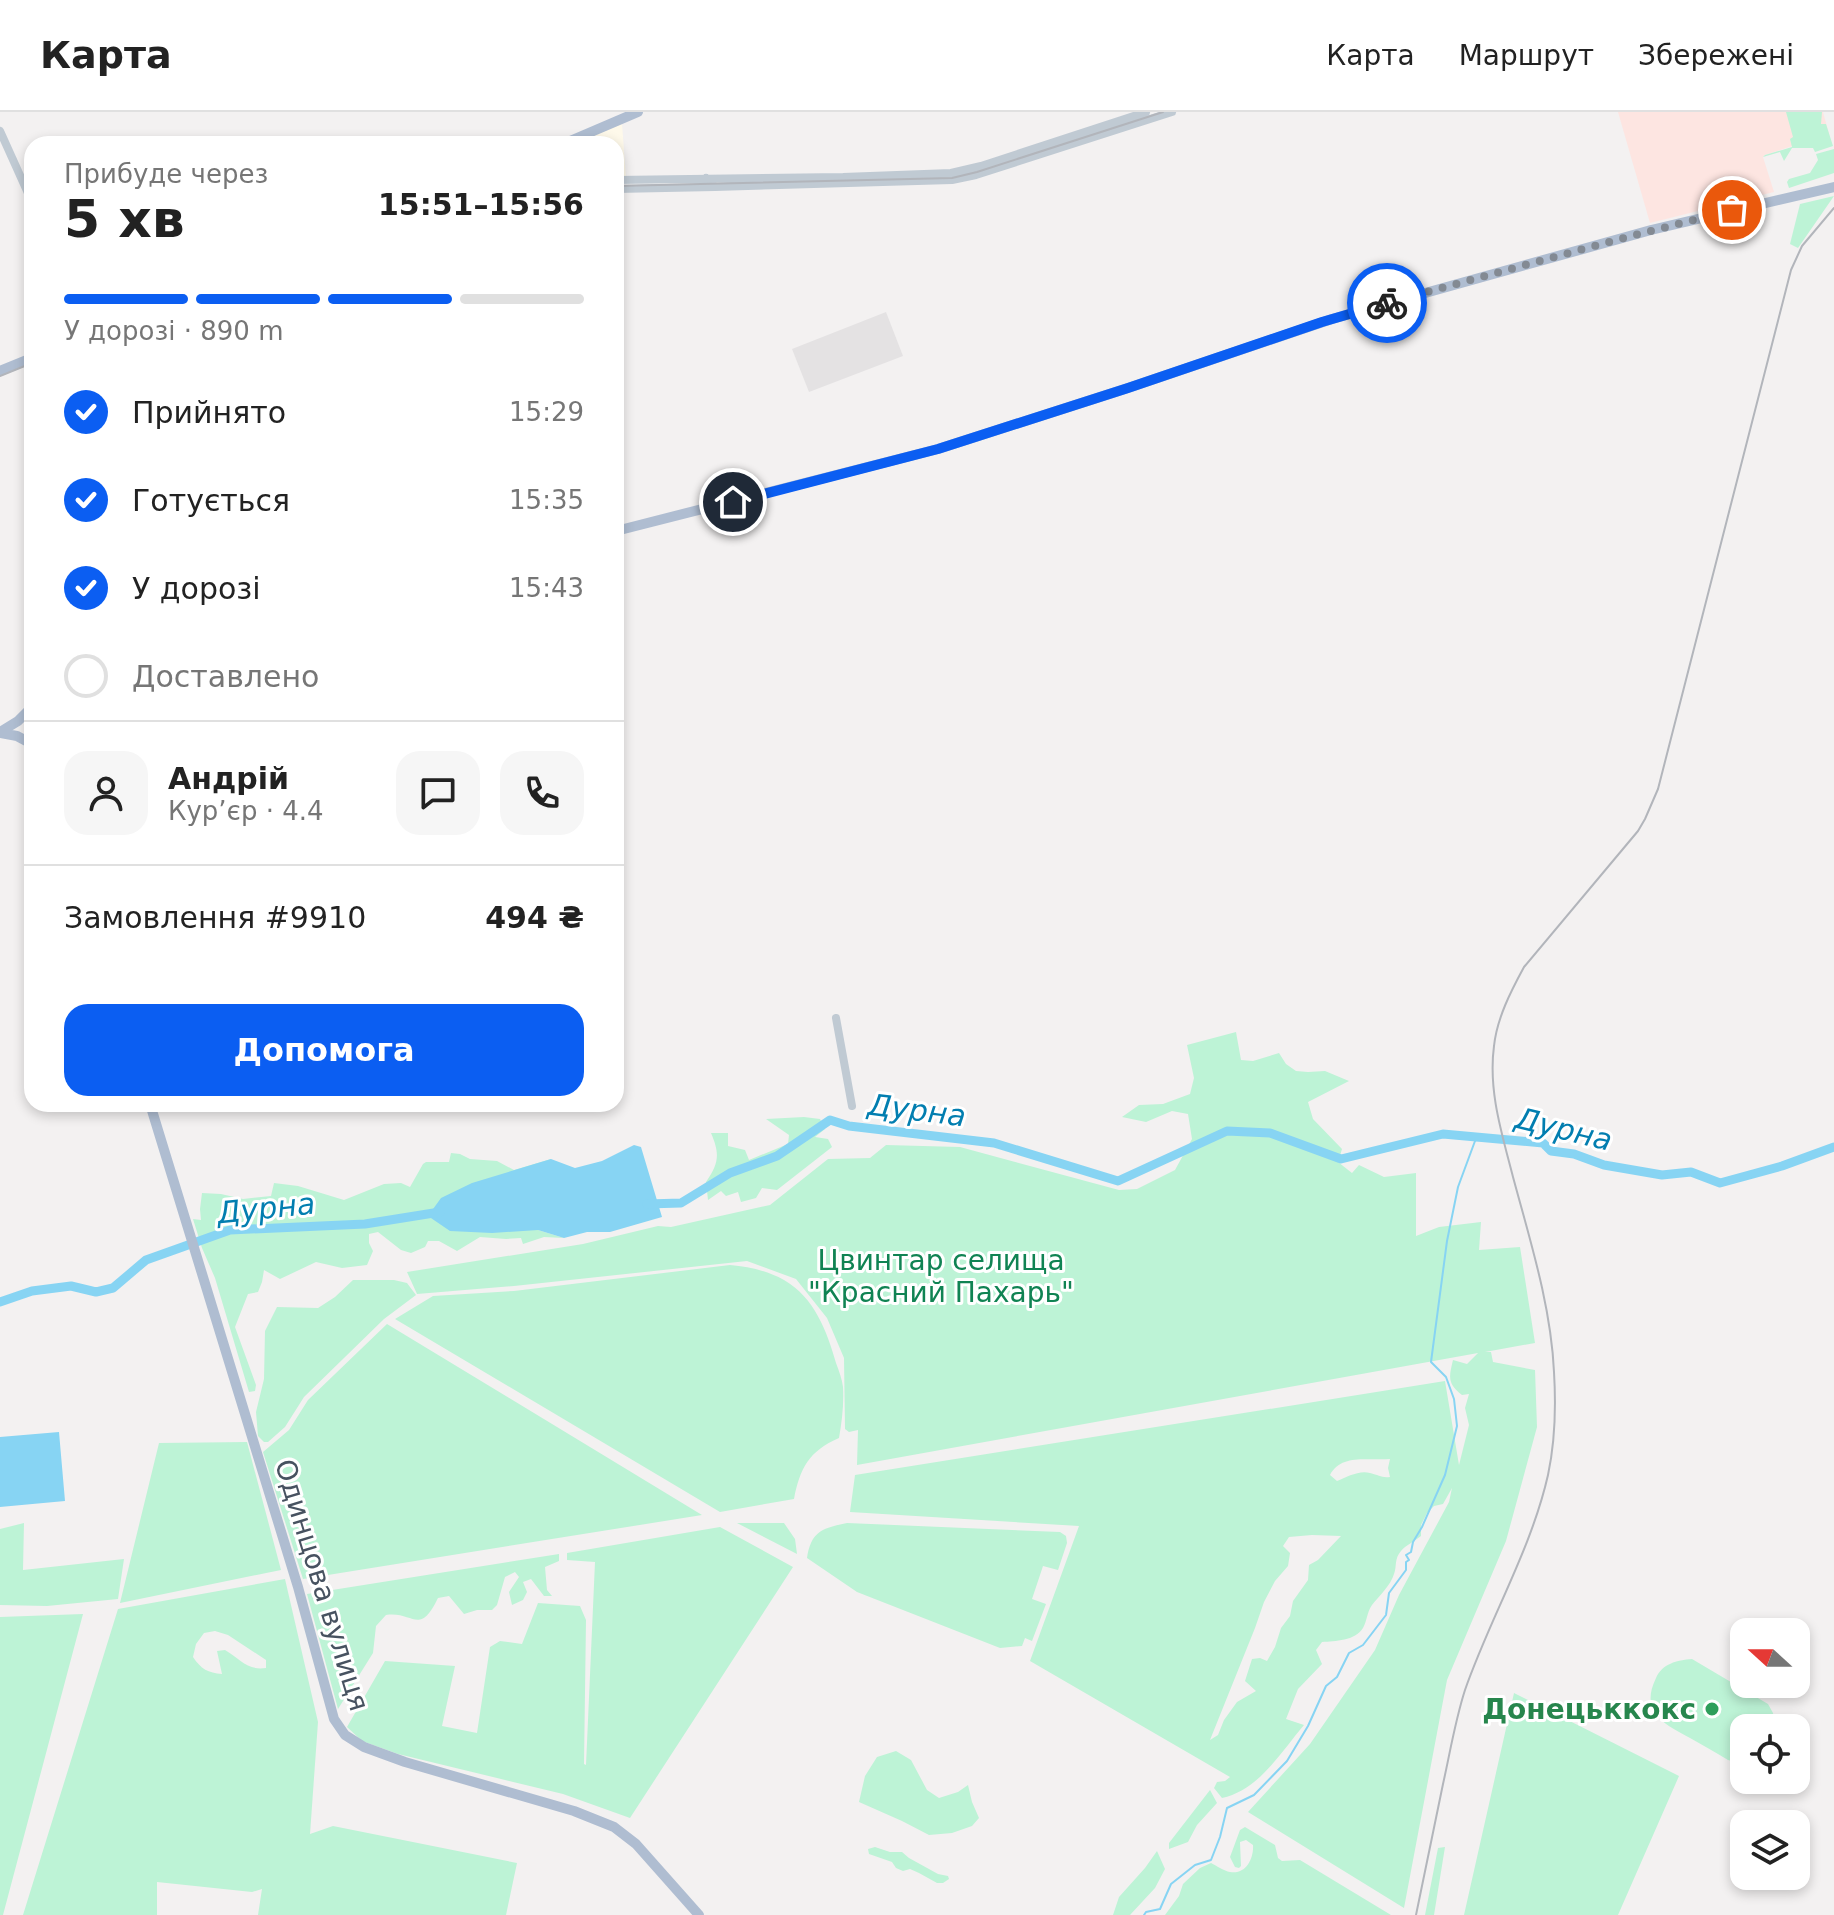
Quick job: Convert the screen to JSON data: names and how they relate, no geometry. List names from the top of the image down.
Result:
{
  "streets": {
    "main road": ["Одинцова вулиця"]
  },
  "water": ["Дурна"],
  "parks": ["Цвинтар селища \"Красний Пахарь\""],
  "places": ["Донецьккокс"],
  "north": "left",
  "page": {
    "header": "Карта",
    "nav": ["Карта", "Маршрут", "Збережені"],
    "heading": ["5 хв", "Прибуде через", "15:51–15:56"],
    "panel": [
      "Андрій",
      "Кур’єр · 4.4",
      "Замовлення #9910",
      "494 ₴"
    ],
    "bar": "У дорозі · 890 m",
    "list": [
      ["Прийнято", "15:29"],
      ["Готується", "15:35"],
      ["У дорозі", "15:43"],
      "Доставлено"
    ],
    "buttons": "Допомога"
  }
}
